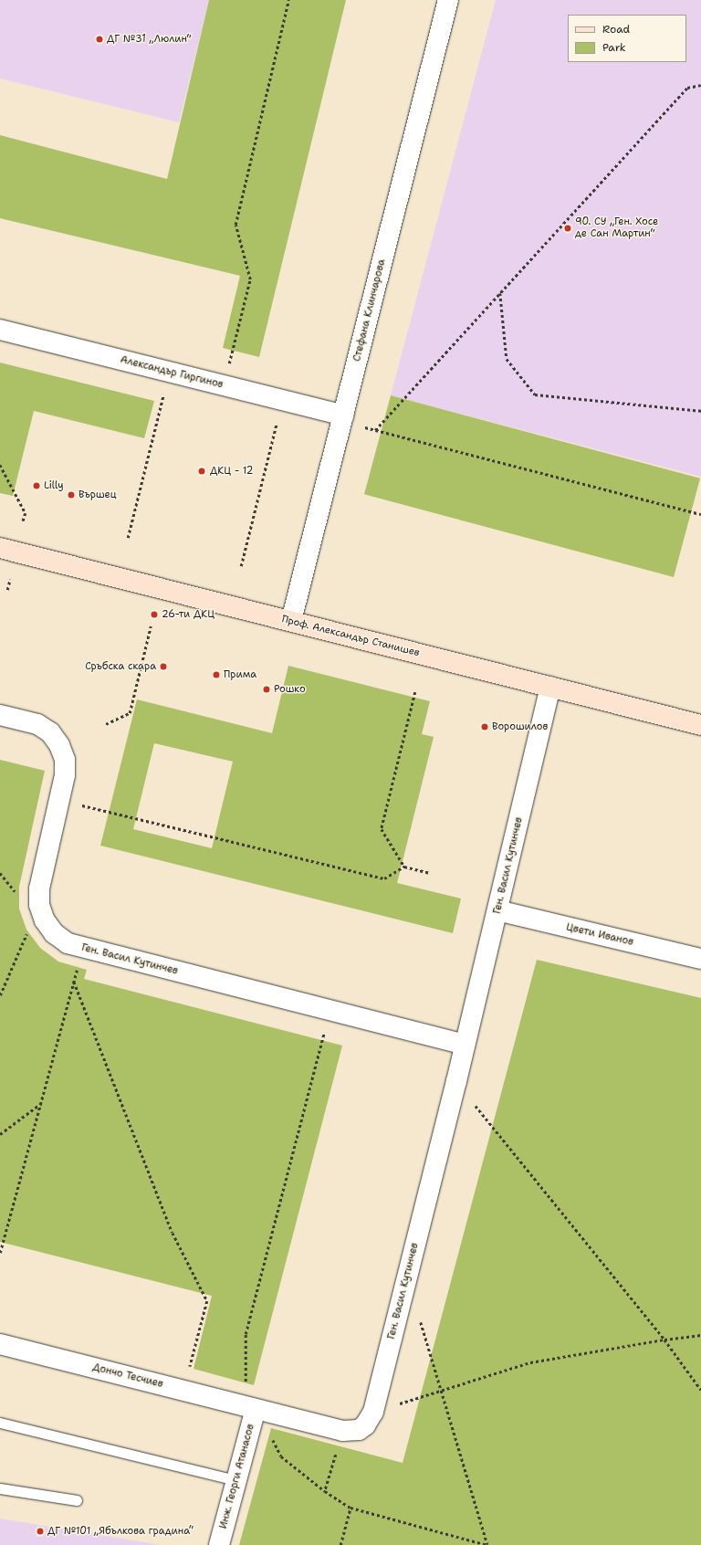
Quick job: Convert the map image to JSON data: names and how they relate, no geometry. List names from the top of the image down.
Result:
{
  "streets": {
    "street": [
      "Стефана Клинчарова",
      "Александър Гиргинов",
      "Проф. Александър Станишев",
      "Ген. Васил Кутинчев",
      "Цвети Иванов",
      "Дончо Тесчиев",
      "Инж. Георги Атанасов"
    ]
  },
  "crossings": [
    ["Стефана Клинчарова", "Александър Гиргинов"],
    ["Стефана Клинчарова", "Проф. Александър Станишев"],
    ["Проф. Александър Станишев", "Ген. Васил Кутинчев"],
    ["Ген. Васил Кутинчев", "Цвети Иванов"],
    ["Ген. Васил Кутинчев", "Дончо Тесчиев"],
    ["Ген. Васил Кутинчев", "Инж. Георги Атанасов"],
    ["Дончо Тесчиев", "Инж. Георги Атанасов"]
  ],
  "places": [
    "ДГ №31 „Люлин“",
    "90. СУ „Ген. Хосе де Сан Мартин“",
    "ДКЦ - 12",
    "Lilly",
    "Вършец",
    "26-ти ДКЦ",
    "Сръбска скара",
    "Прима",
    "Рошко",
    "Ворошилов",
    "ДГ №101 „Ябълкова градина“"
  ],
  "legend": ["Road", "Park"]
}
